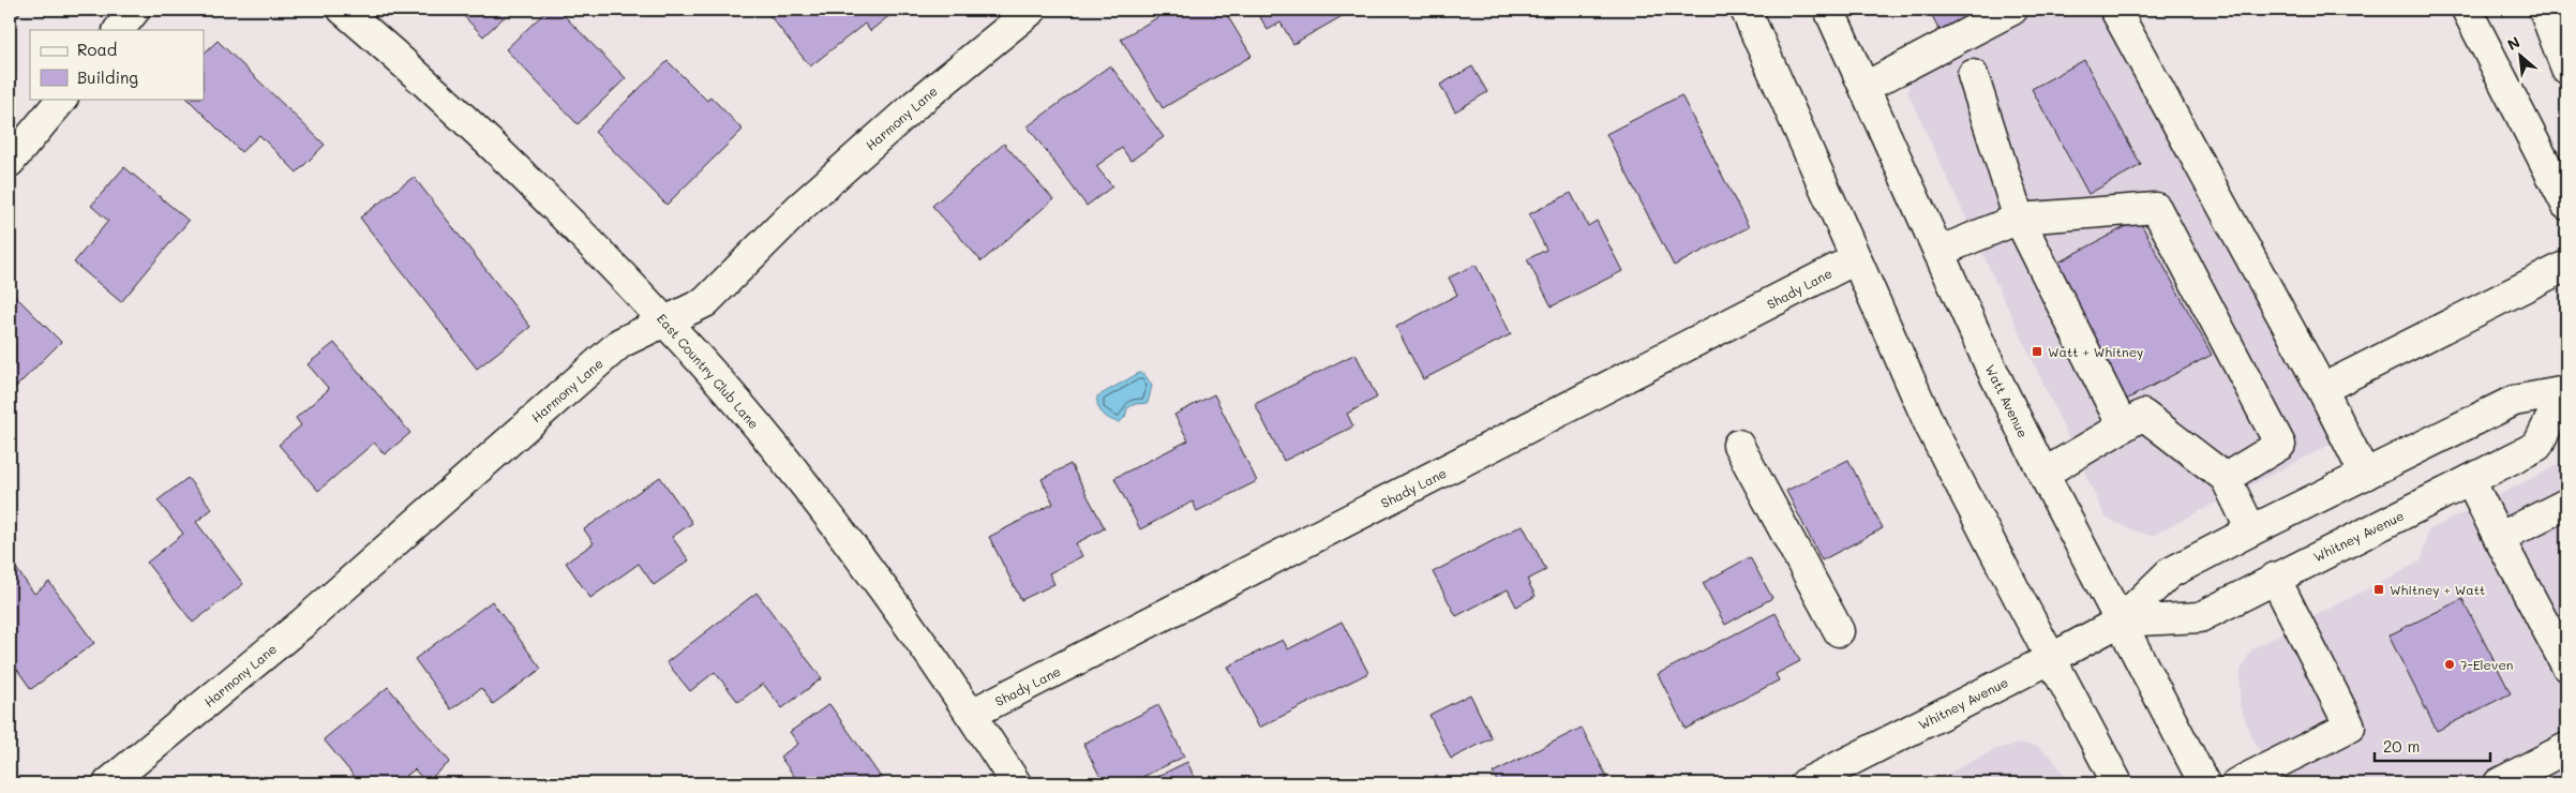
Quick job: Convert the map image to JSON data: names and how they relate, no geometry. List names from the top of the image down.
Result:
{
  "streets": {
    "street": [
      "Harmony Lane",
      "Shady Lane",
      "East Country Club Lane",
      "Watt Avenue",
      "Whitney Avenue"
    ]
  },
  "crossings": [
    ["Harmony Lane", "East Country Club Lane"],
    ["Shady Lane", "East Country Club Lane"],
    ["Watt Avenue", "Whitney Avenue"]
  ],
  "places": {
    "transit": ["Watt + Whitney", "Whitney + Watt"],
    "other": ["7-Eleven"]
  },
  "legend": ["Road", "Building"],
  "scale_bar": "20 m",
  "north": "top left"
}
